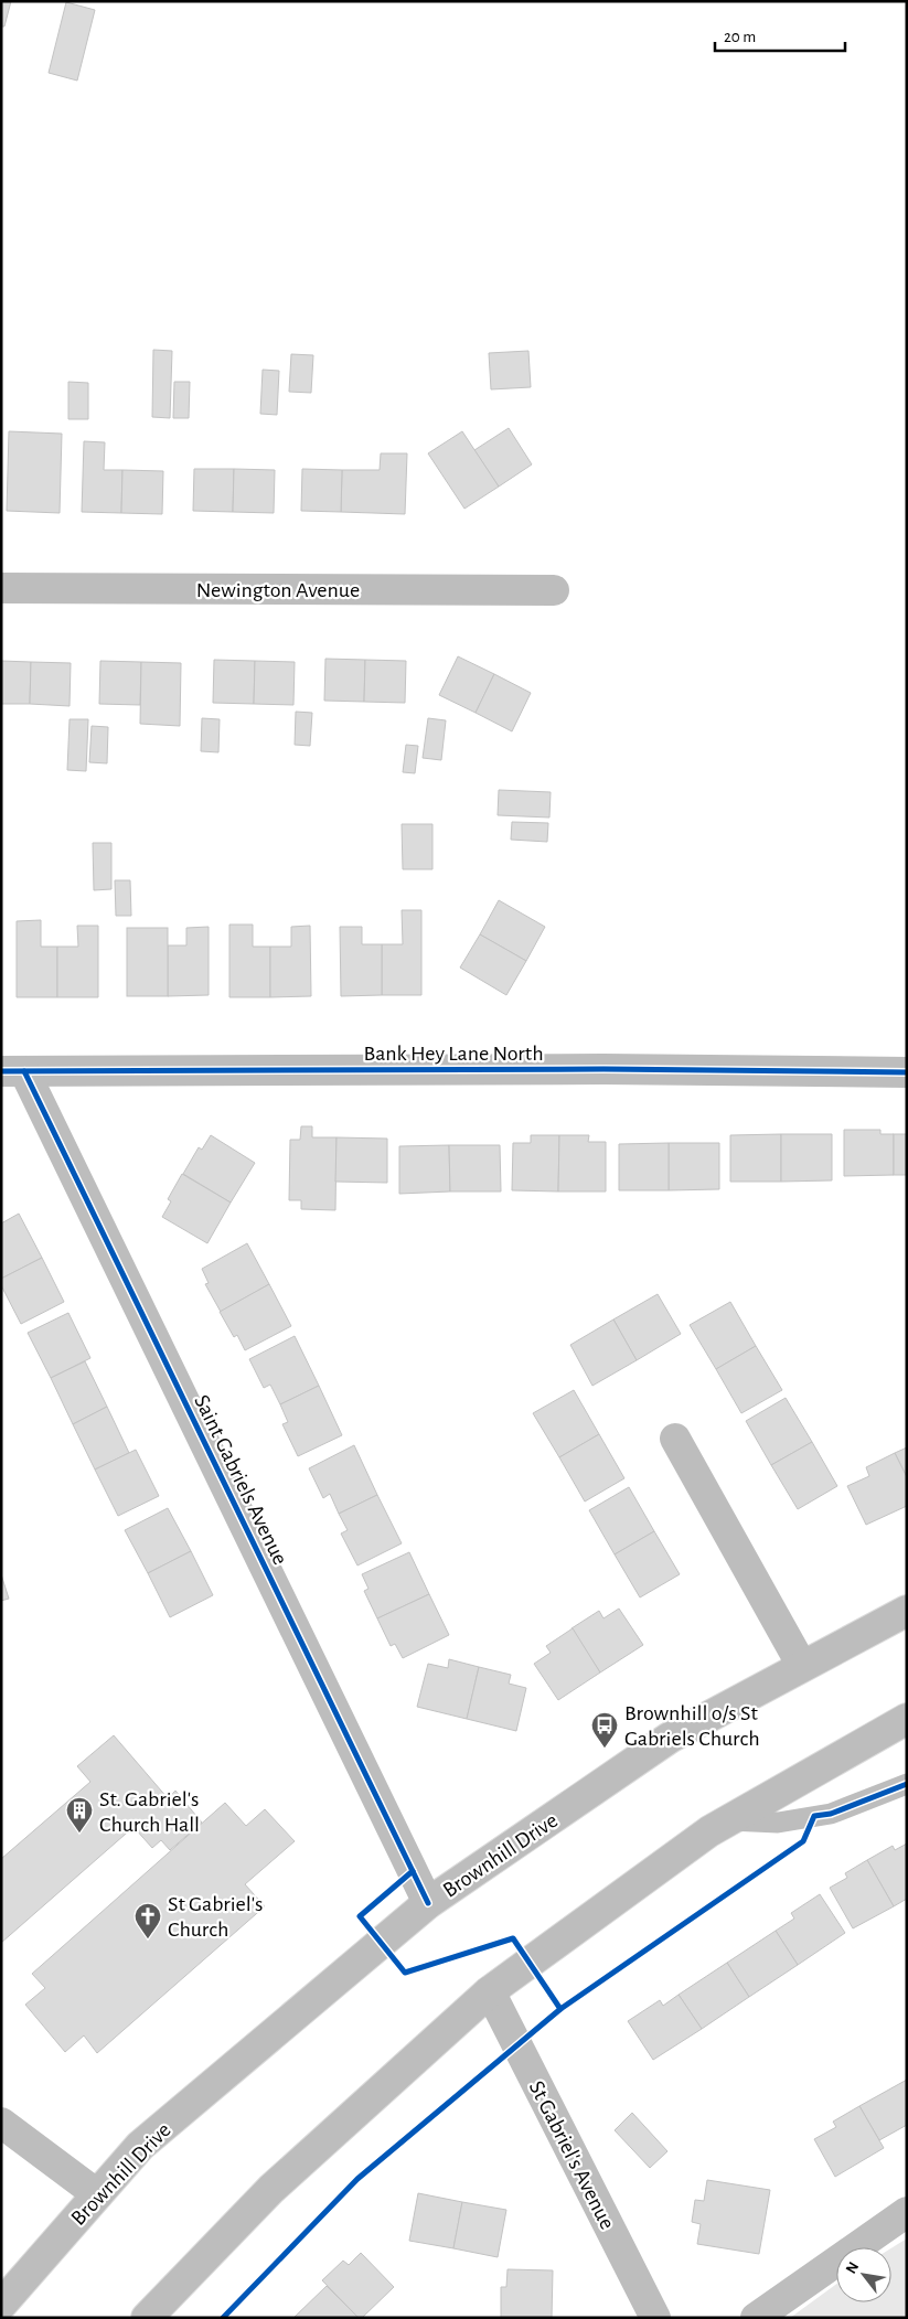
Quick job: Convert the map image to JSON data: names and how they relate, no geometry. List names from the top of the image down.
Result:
{
  "streets": {
    "main road": [
      "Newington Avenue",
      "Bank Hey Lane North",
      "Saint Gabriels Avenue",
      "Brownhill Drive",
      "St Gabriel's Avenue"
    ]
  },
  "crossings": [
    ["Bank Hey Lane North", "Saint Gabriels Avenue"],
    ["Saint Gabriels Avenue", "Brownhill Drive"]
  ],
  "places": {
    "bus stop": ["Brownhill o/s St Gabriels Church"],
    "building": ["St. Gabriel's Church Hall"],
    "church": ["St Gabriel's Church"]
  },
  "scale_bar": "20 m",
  "north": "top left"
}
